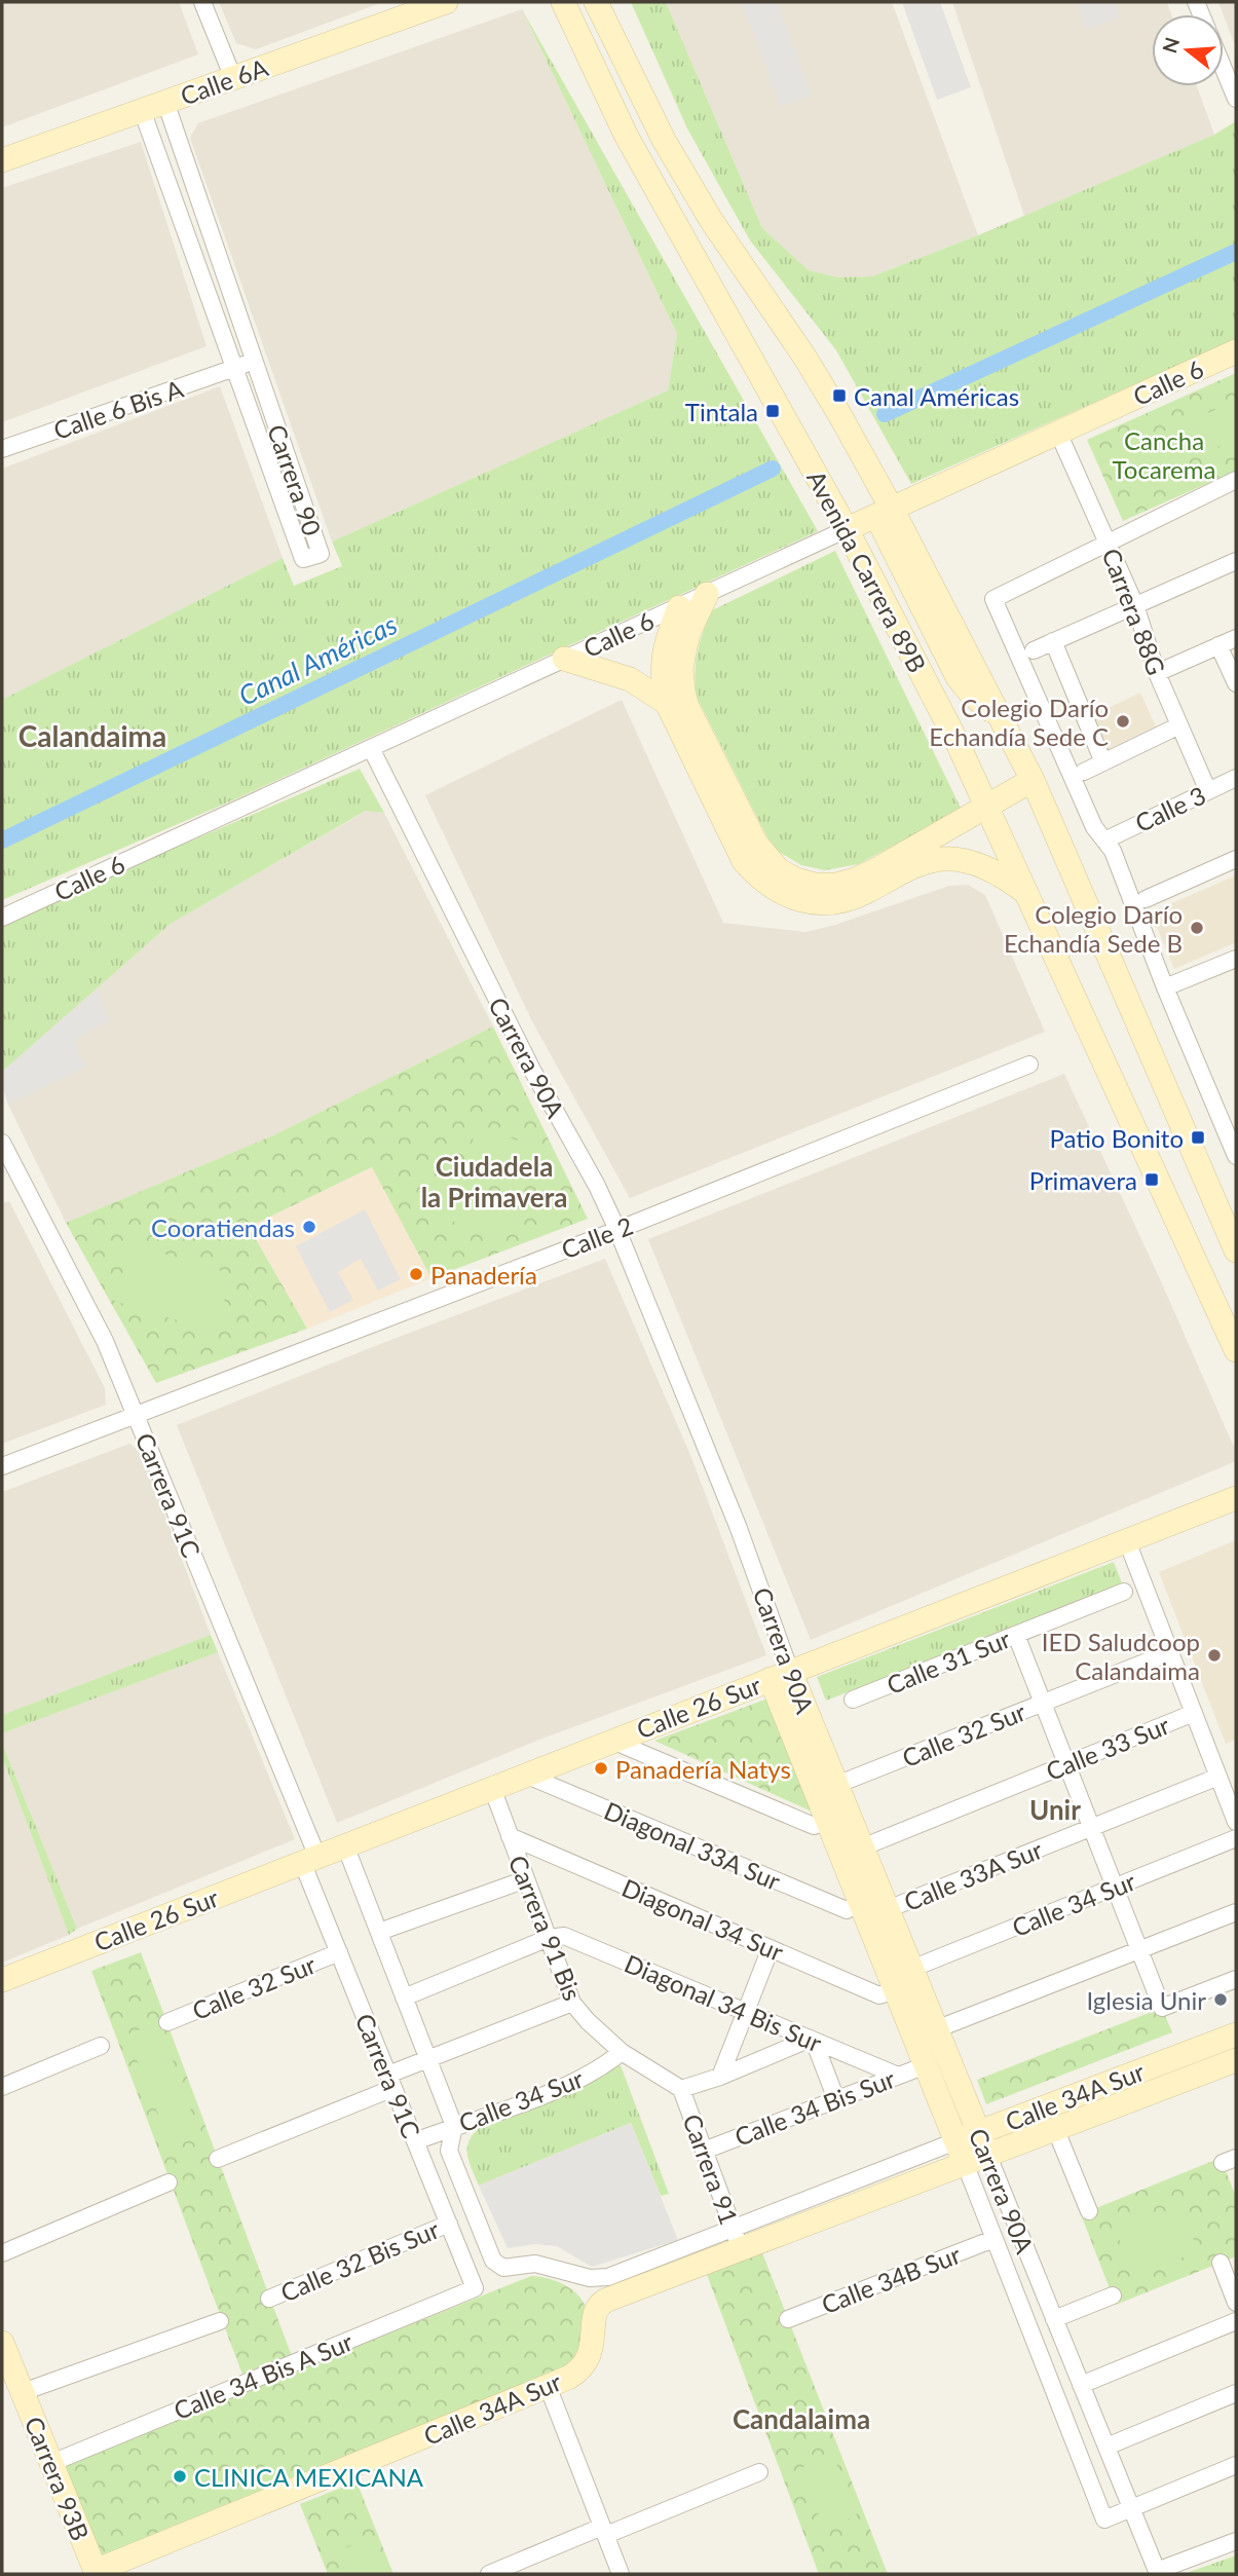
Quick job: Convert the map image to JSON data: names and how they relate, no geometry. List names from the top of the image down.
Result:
{
  "streets": {
    "street": [
      "Calle 6A",
      "Calle 6",
      "Calle 6 Bis A",
      "Carrera 90",
      "Avenida Carrera 89B",
      "Carrera 88G",
      "Calle 3",
      "Carrera 90A",
      "Calle 2",
      "Carrera 91C",
      "Calle 31 Sur",
      "Calle 26 Sur",
      "Calle 32 Sur",
      "Calle 33 Sur",
      "Diagonal 33A Sur",
      "Calle 33A Sur",
      "Calle 34 Sur",
      "Diagonal 34 Sur",
      "Carrera 91 Bis",
      "Diagonal 34 Bis Sur",
      "Calle 34A Sur",
      "Calle 34 Bis Sur",
      "Carrera 91",
      "Calle 32 Bis Sur",
      "Calle 34B Sur",
      "Calle 34 Bis A Sur",
      "Carrera 93B"
    ]
  },
  "crossings": [
    ["Calle 6A", "Carrera 90"],
    ["Calle 6", "Avenida Carrera 89B"],
    ["Calle 6", "Carrera 88G"],
    ["Calle 6", "Carrera 90A"],
    ["Calle 6 Bis A", "Carrera 90"],
    ["Carrera 88G", "Calle 3"],
    ["Carrera 90A", "Calle 2"],
    ["Carrera 90A", "Calle 26 Sur"],
    ["Carrera 90A", "Calle 32 Sur"],
    ["Carrera 90A", "Calle 33 Sur"],
    ["Carrera 90A", "Diagonal 33A Sur"],
    ["Carrera 90A", "Calle 33A Sur"],
    ["Carrera 90A", "Calle 34 Sur"],
    ["Carrera 90A", "Diagonal 34 Sur"],
    ["Carrera 90A", "Calle 34A Sur"],
    ["Carrera 90A", "Calle 34 Bis Sur"],
    ["Carrera 90A", "Calle 34B Sur"],
    ["Calle 2", "Carrera 91C"],
    ["Carrera 91C", "Calle 26 Sur"],
    ["Carrera 91C", "Calle 32 Sur"],
    ["Carrera 91C", "Calle 34 Sur"],
    ["Carrera 91C", "Calle 34A Sur"],
    ["Carrera 91C", "Calle 32 Bis Sur"],
    ["Carrera 91C", "Calle 34 Bis A Sur"],
    ["Calle 26 Sur", "Diagonal 33A Sur"],
    ["Calle 26 Sur", "Carrera 91 Bis"],
    ["Calle 34 Sur", "Carrera 91 Bis"],
    ["Diagonal 34 Sur", "Carrera 91 Bis"],
    ["Carrera 91 Bis", "Diagonal 34 Bis Sur"],
    ["Carrera 91 Bis", "Carrera 91"],
    ["Diagonal 34 Bis Sur", "Calle 34 Bis Sur"],
    ["Calle 34A Sur", "Carrera 91"],
    ["Calle 34A Sur", "Carrera 93B"],
    ["Calle 34 Bis Sur", "Carrera 91"],
    ["Calle 34 Bis A Sur", "Carrera 93B"]
  ],
  "districts": [
    "Calandaima",
    "Ciudadela la Primavera",
    "Unir",
    "Candalaima"
  ],
  "water": ["Canal Américas"],
  "parks": ["Cancha Tocarema"],
  "places": {
    "transit": [
      "Canal Américas",
      "Tintala",
      "Patio Bonito",
      "Primavera"
    ],
    "other": [
      "Colegio Darío Echandía Sede C",
      "Colegio Darío Echandía Sede B",
      "Cooratiendas",
      "Panadería",
      "IED Saludcoop Calandaima",
      "Panadería Natys",
      "Iglesia Unir",
      "CLINICA MEXICANA"
    ]
  },
  "north": "left"
}
